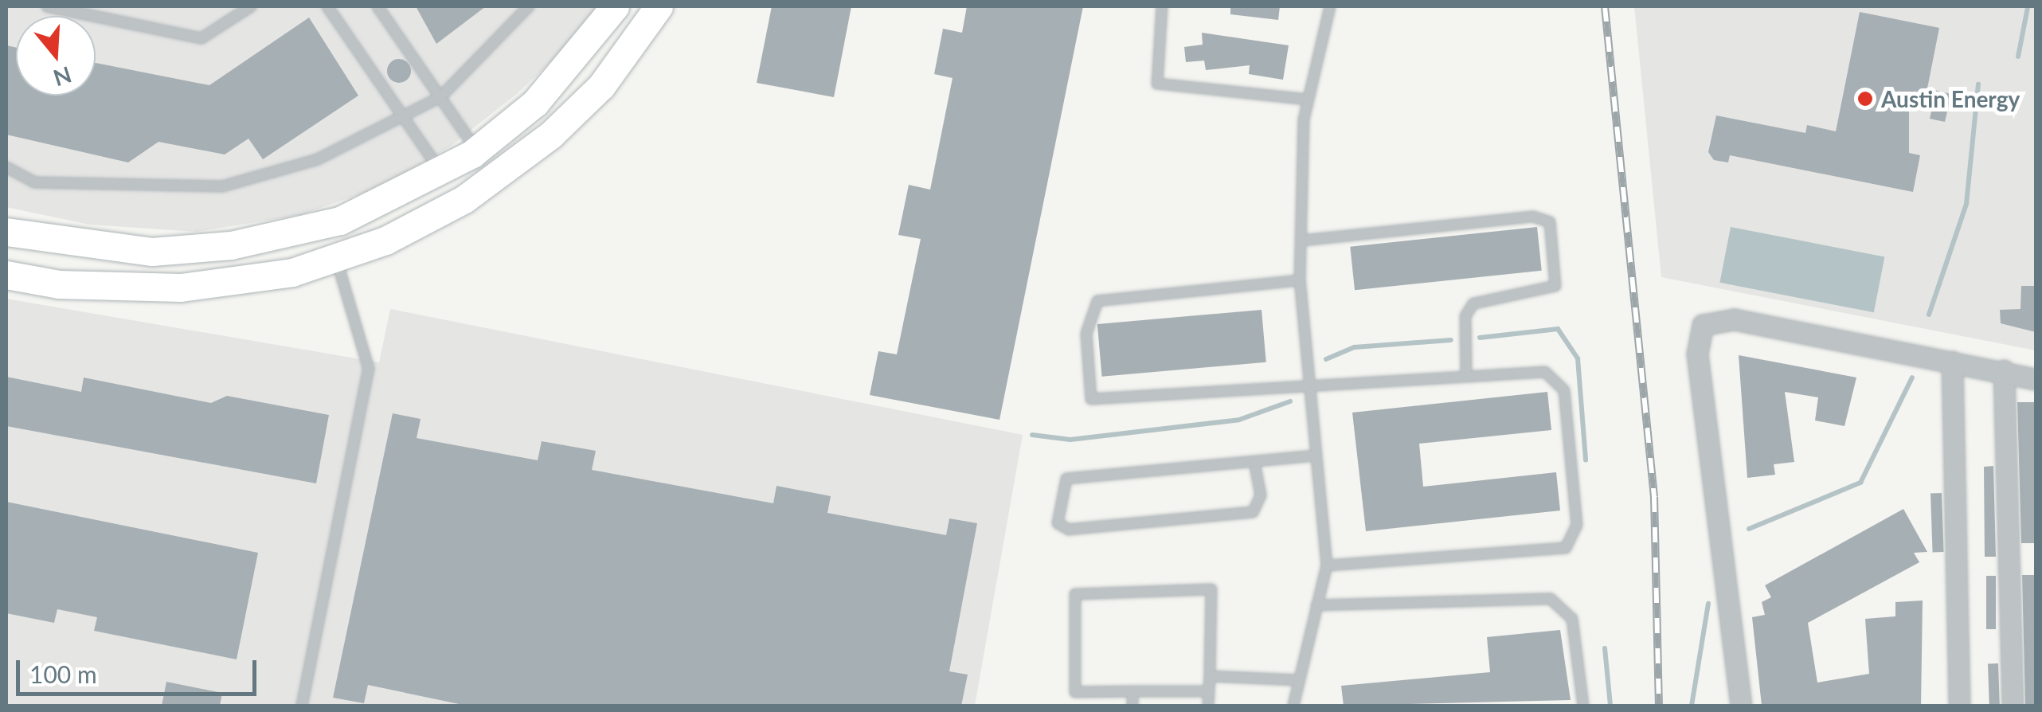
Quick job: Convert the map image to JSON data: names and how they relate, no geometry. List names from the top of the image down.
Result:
{
  "places": ["Austin Energy"],
  "scale_bar": "100 m",
  "north": "bottom"
}
